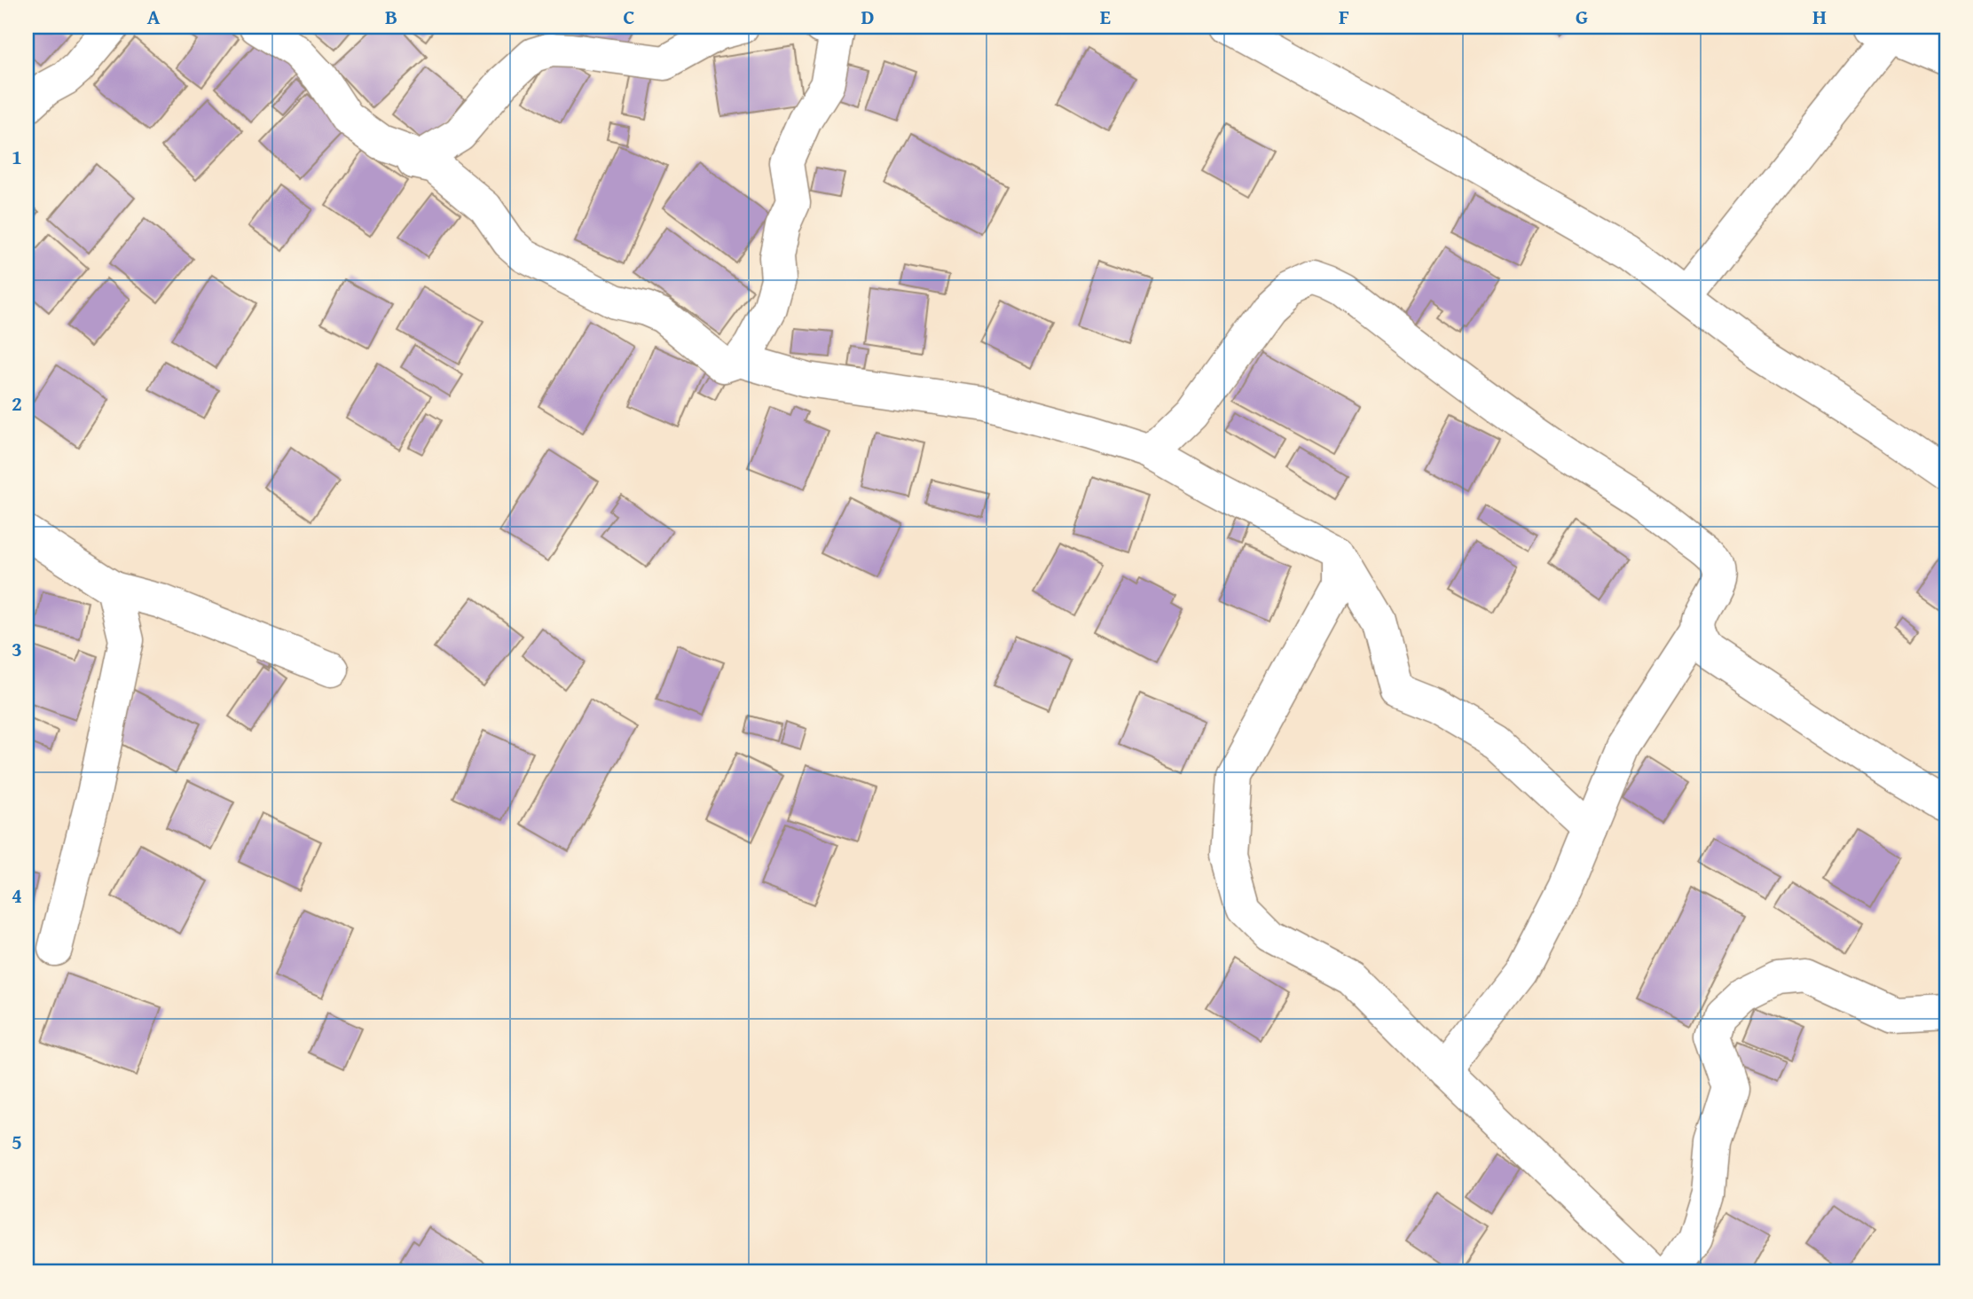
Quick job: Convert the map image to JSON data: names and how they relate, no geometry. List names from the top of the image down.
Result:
{
  "grid": {
    "columns": [
      "A",
      "B",
      "C",
      "D",
      "E",
      "F",
      "G",
      "H"
    ],
    "rows": [
      "1",
      "2",
      "3",
      "4",
      "5"
    ]
  }
}
